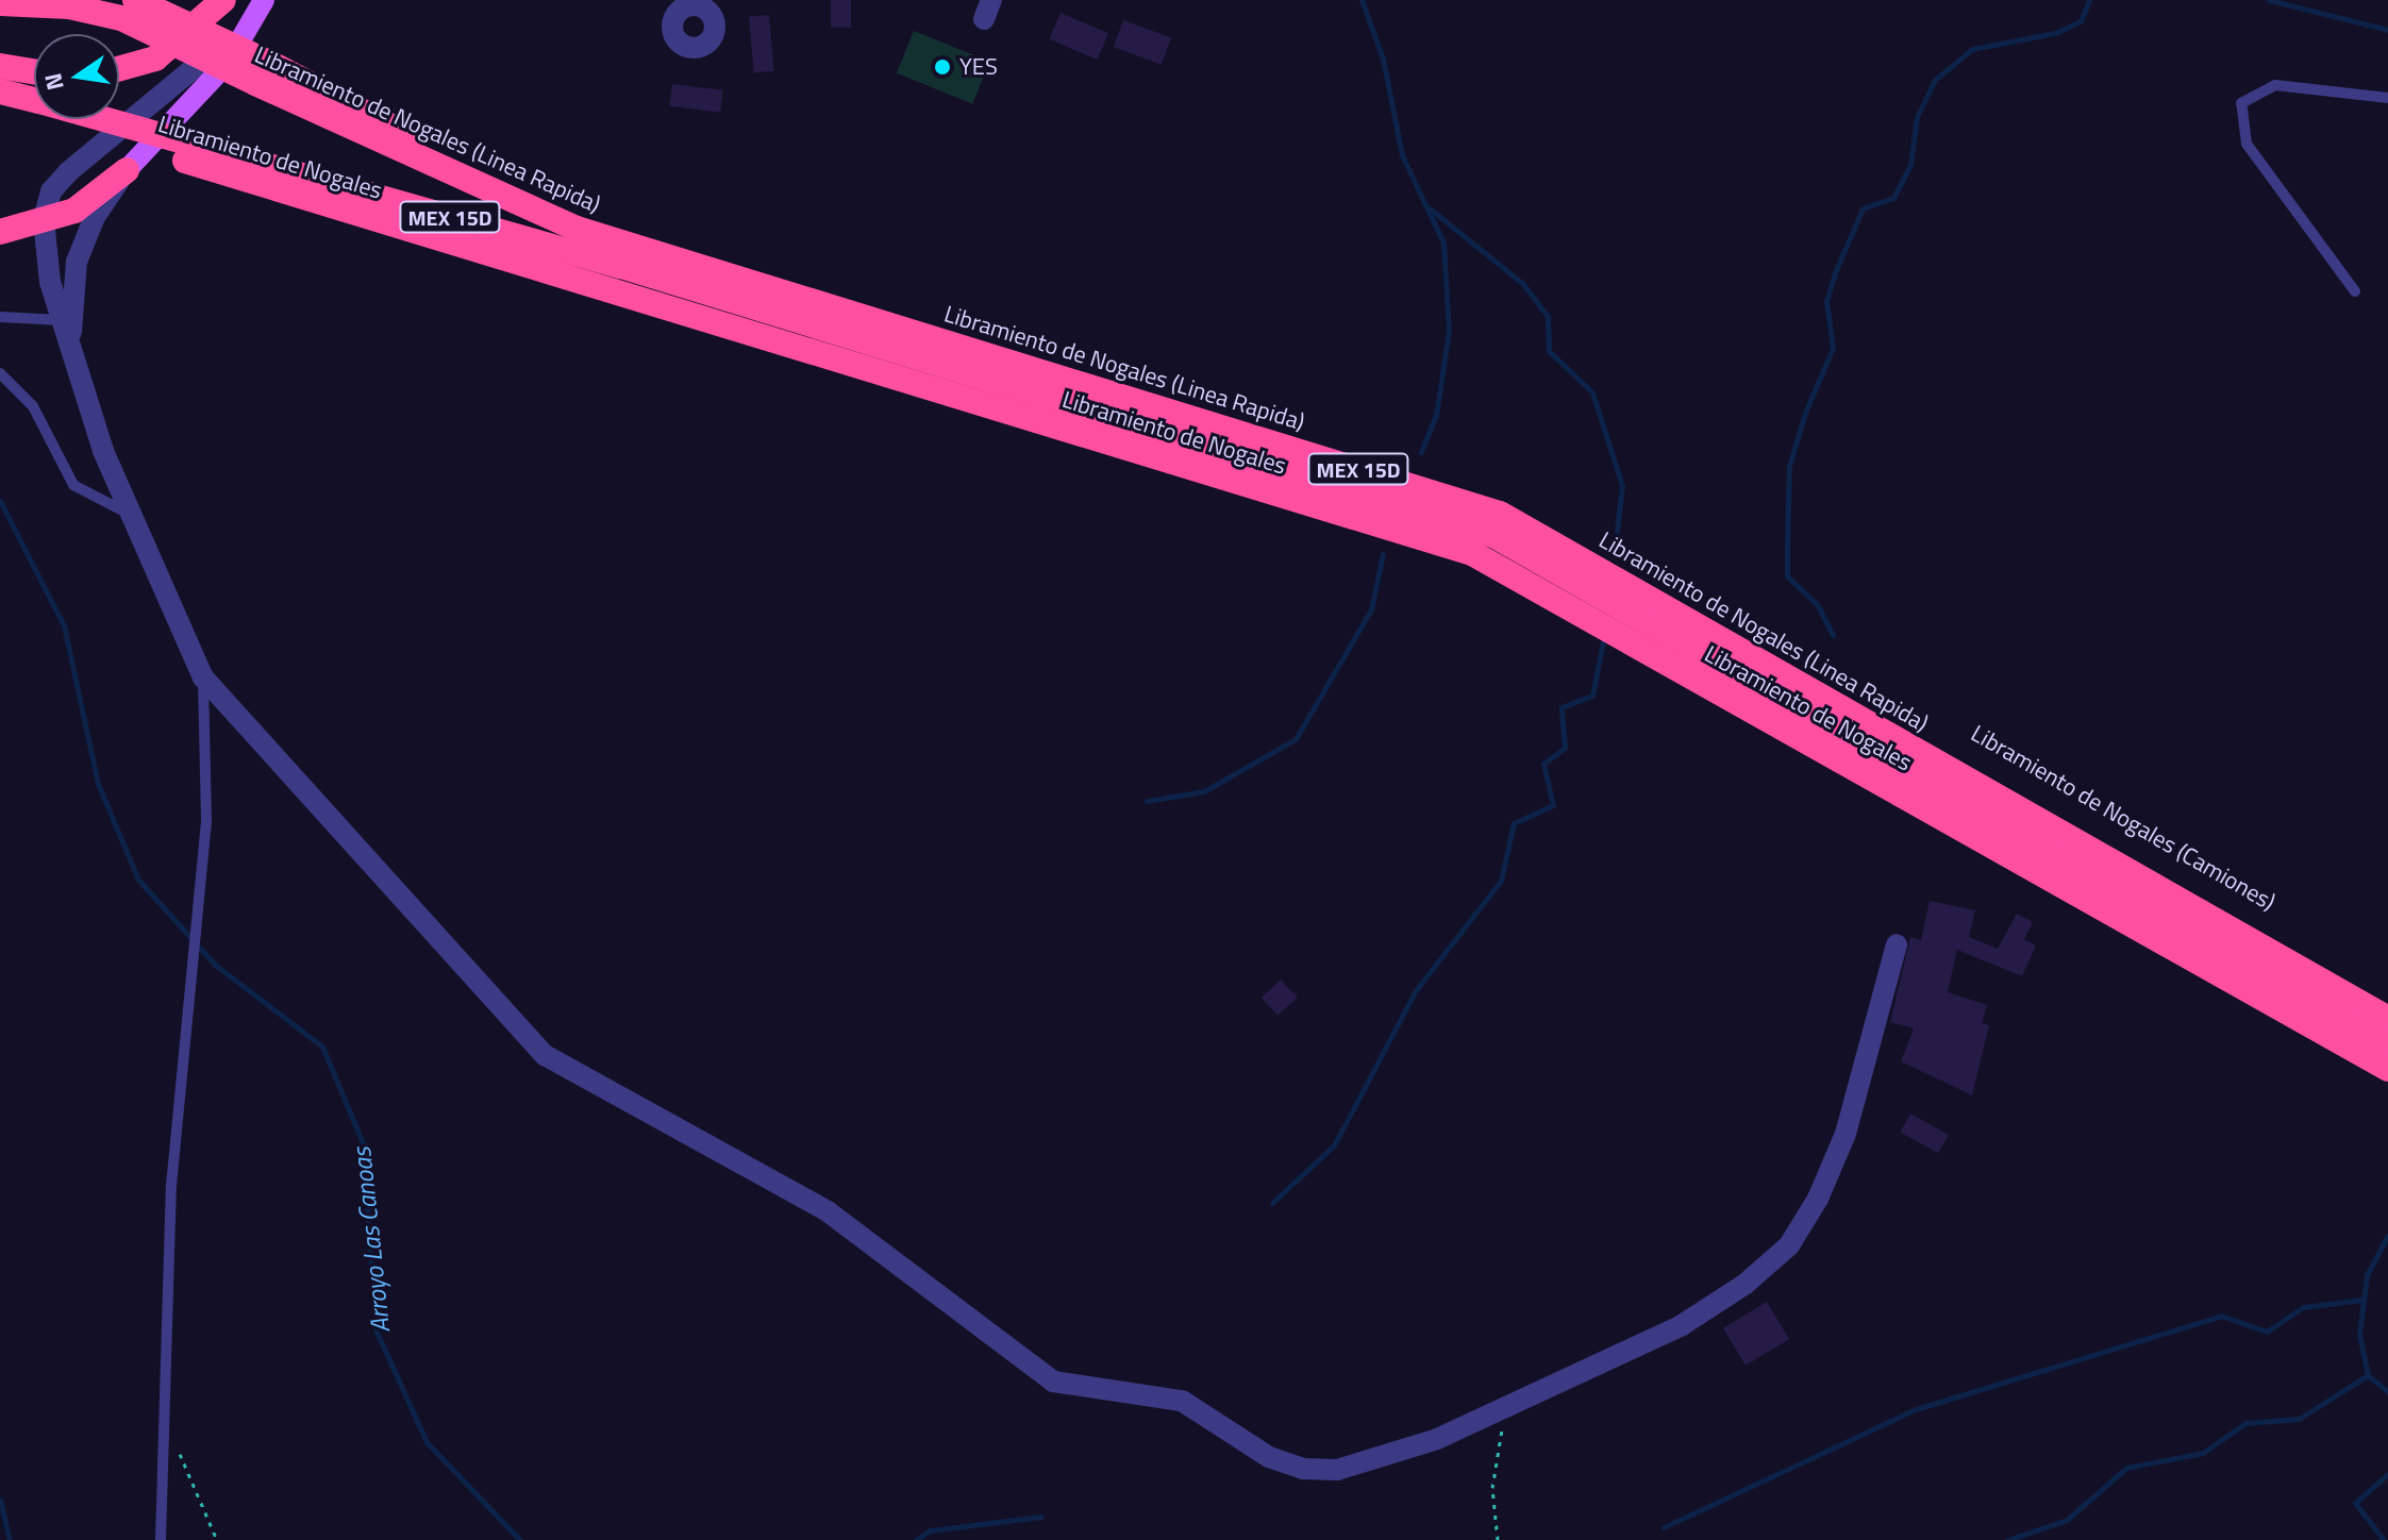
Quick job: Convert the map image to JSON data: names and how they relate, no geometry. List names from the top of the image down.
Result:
{
  "streets": {
    "highway": [
      "Libramiento de Nogales (Linea Rapida)",
      "Libramiento de Nogales",
      "MEX 15D",
      "Libramiento de Nogales (Camiones)"
    ]
  },
  "crossings": [
    ["Libramiento de Nogales (Linea Rapida)", "Libramiento de Nogales (Camiones)"],
    ["MEX 15D", "Libramiento de Nogales (Camiones)"]
  ],
  "water": ["Arroyo Las Canoas"],
  "places": ["YES"],
  "north": "left"
}
